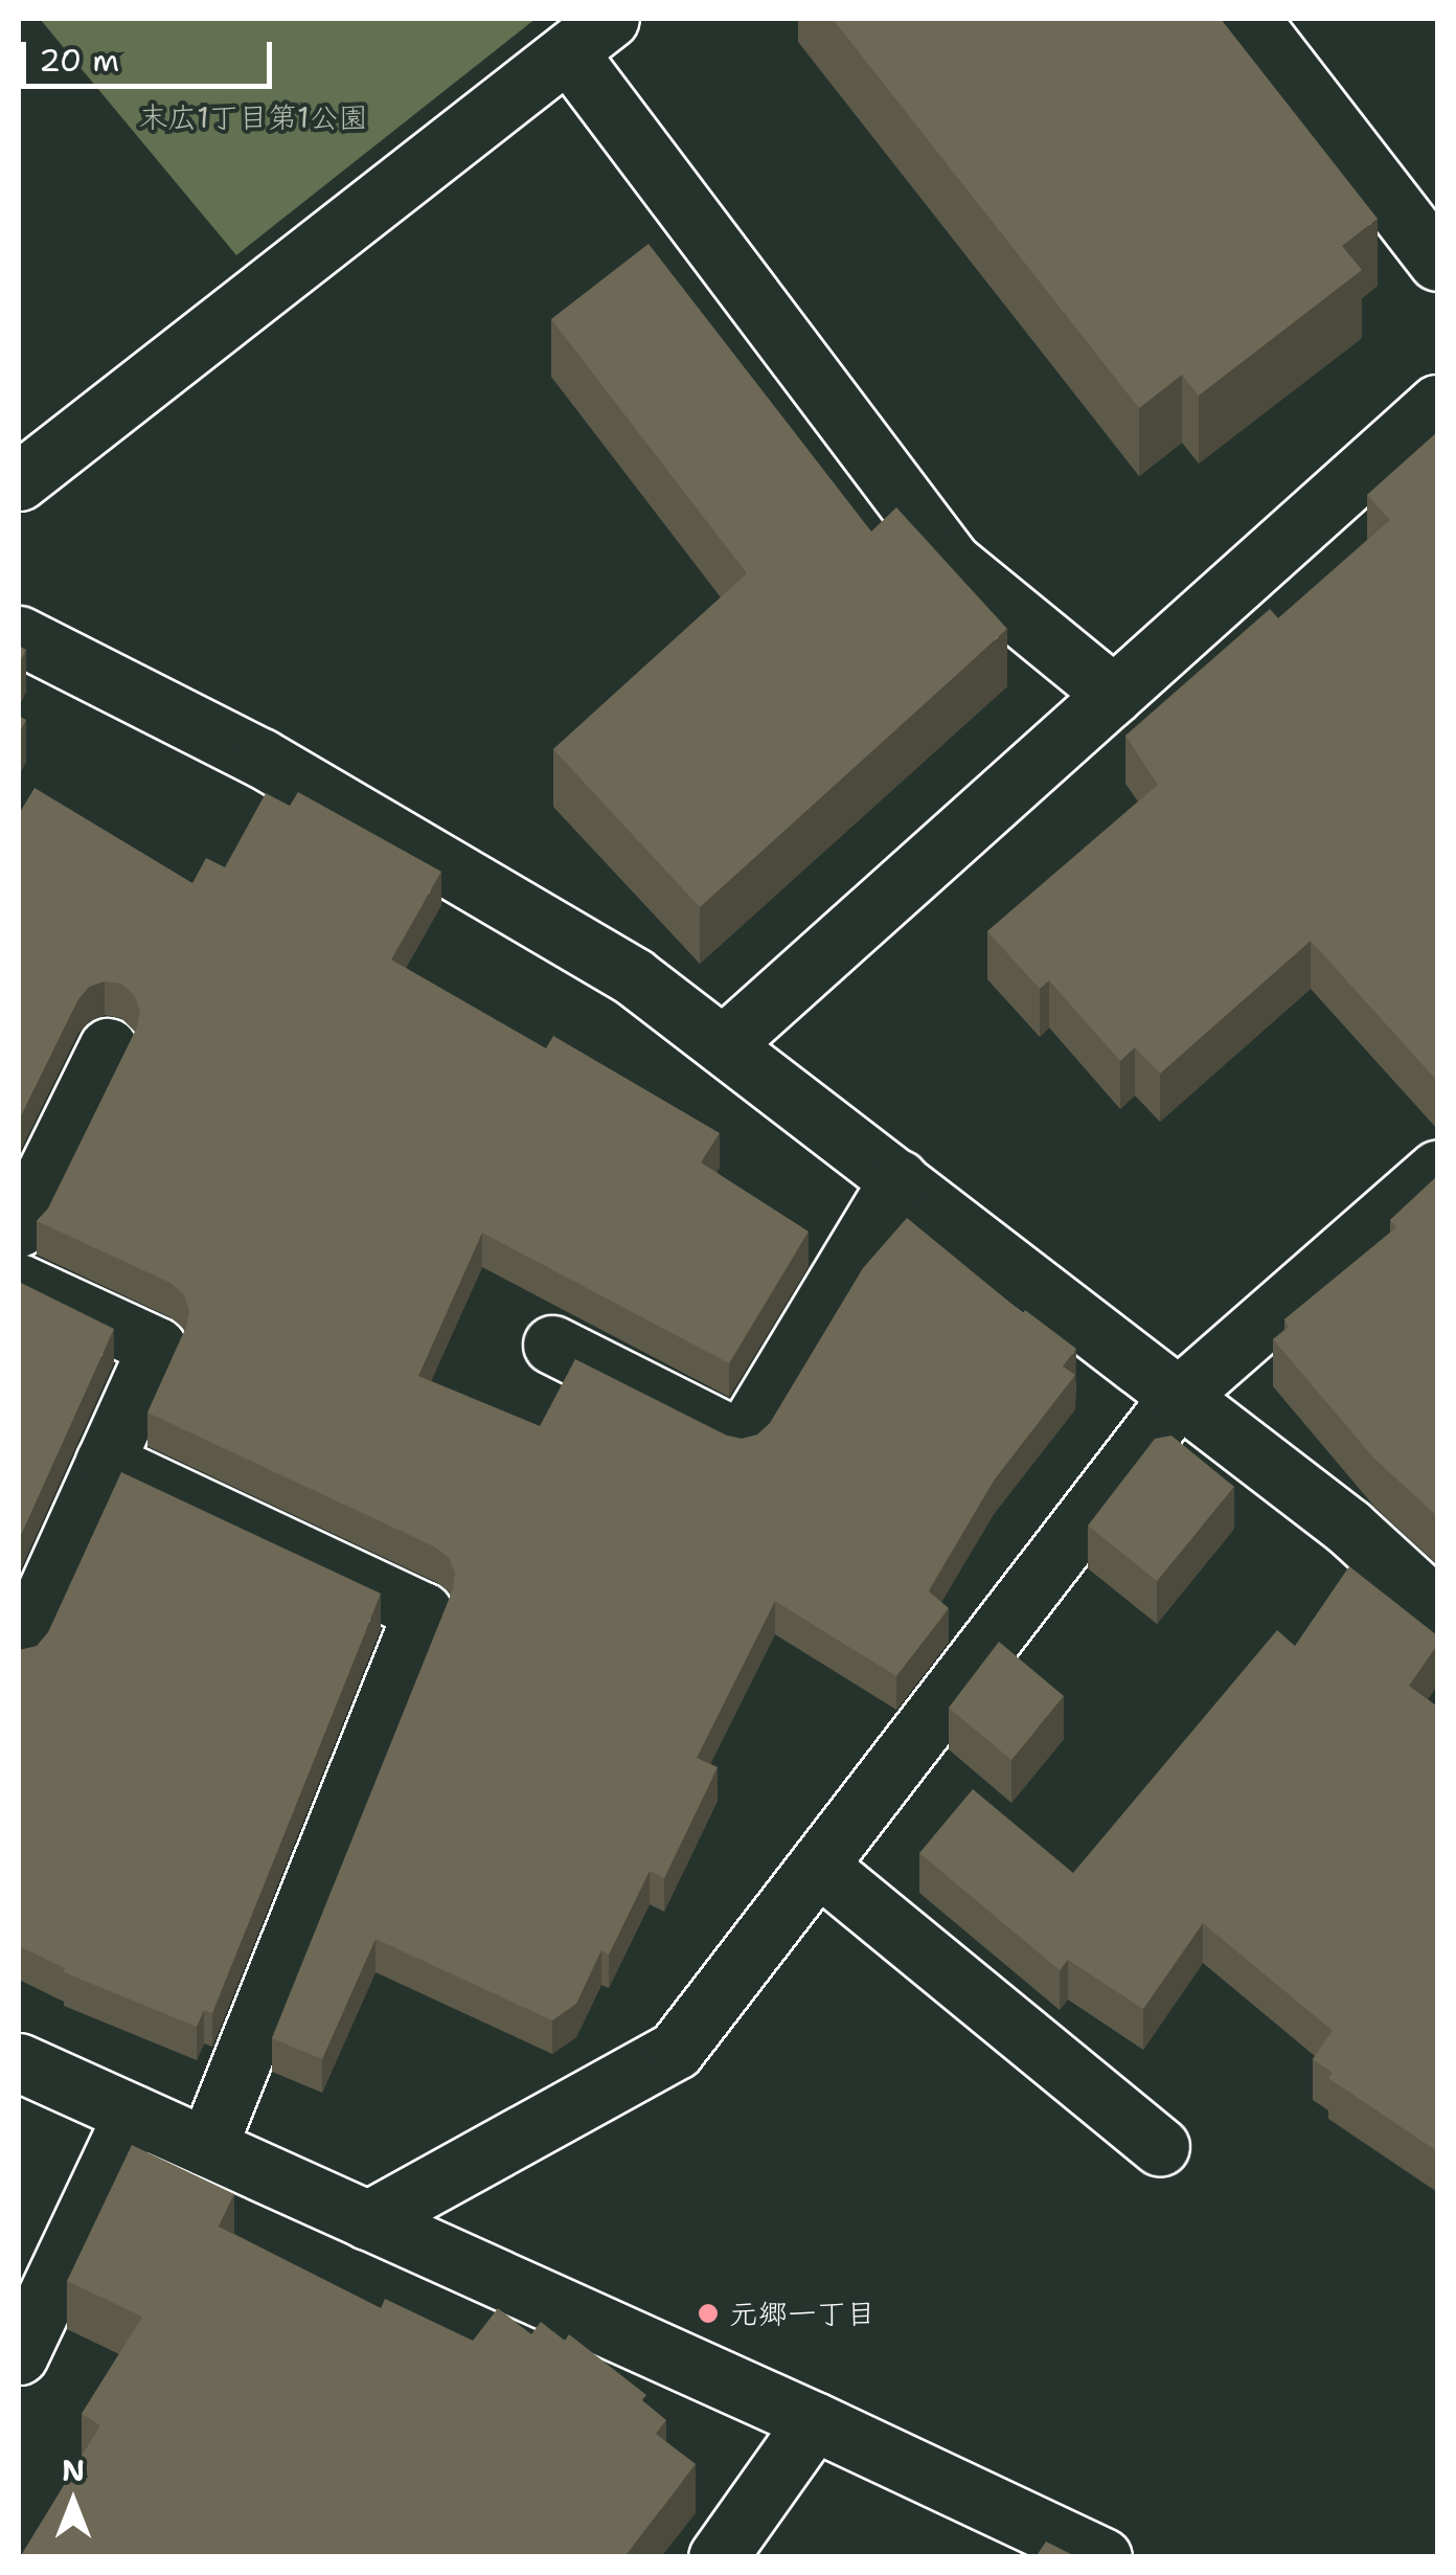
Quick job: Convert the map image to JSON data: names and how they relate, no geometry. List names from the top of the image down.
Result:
{
  "parks": ["末広1丁目第1公園"],
  "places": ["元郷一丁目"],
  "scale_bar": "20 m",
  "north": "top"
}
